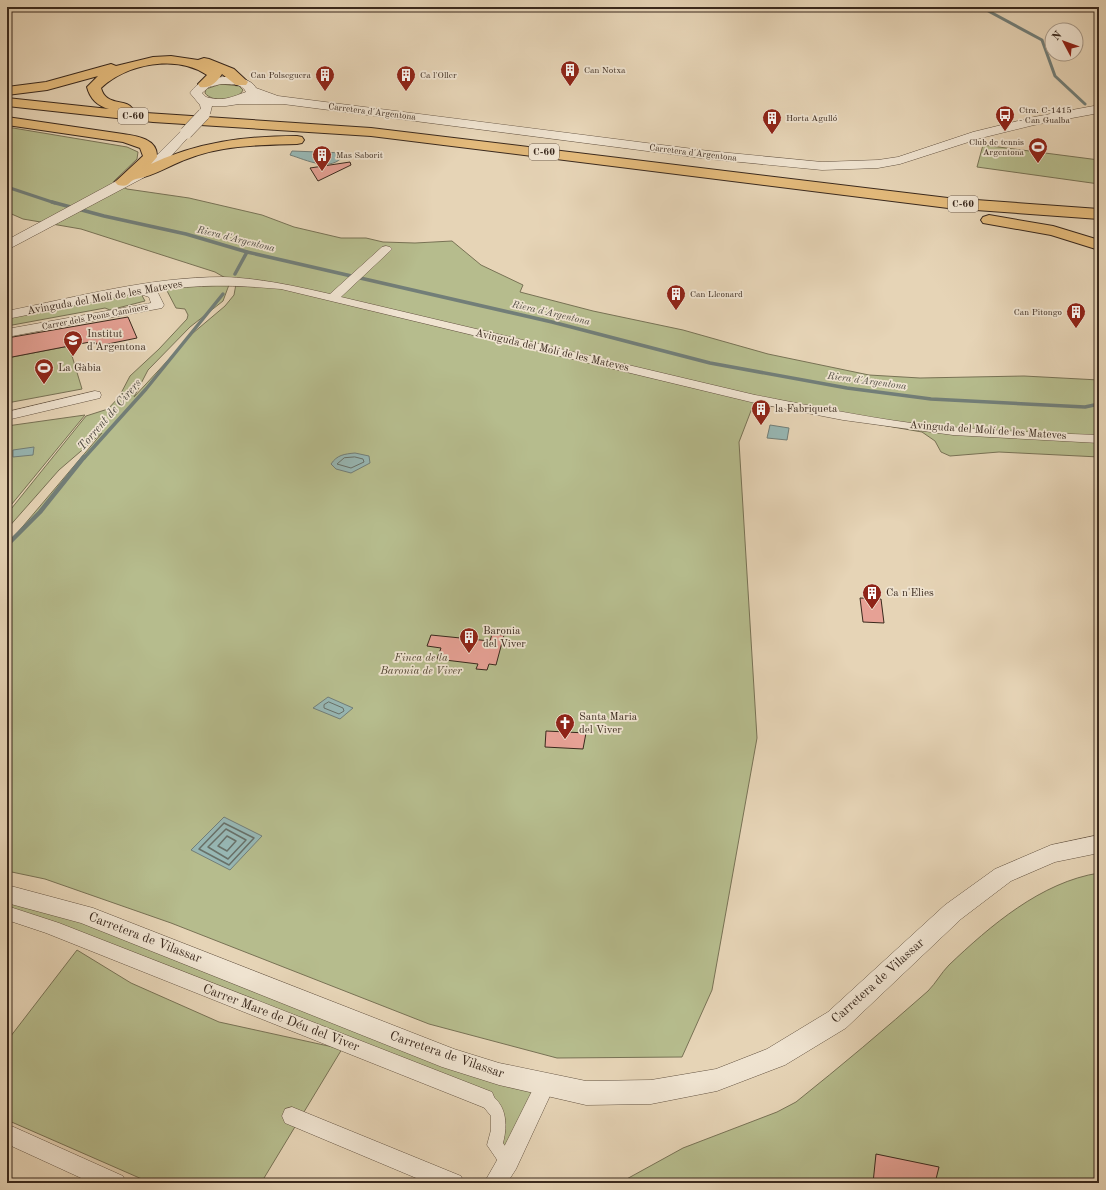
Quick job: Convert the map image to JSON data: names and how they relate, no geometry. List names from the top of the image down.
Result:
{
  "streets": {
    "highway": ["C-60"],
    "street": [
      "Carretera d'Argentona",
      "Avinguda del Molí de les Mateves",
      "Carrer dels Peons Caminers",
      "Carretera de Vilassar",
      "Carrer Mare de Déu del Viver"
    ]
  },
  "crossings": [
    ["Avinguda del Molí de les Mateves", "Carrer dels Peons Caminers"]
  ],
  "water": ["Riera d'Argentona", "Torrent de Cirers"],
  "parks": ["Finca de la Baronia de Viver"],
  "places": {
    "building": [
      "Can Notxa",
      "Can Polseguera",
      "Ca l'Oller",
      "Horta Agulló",
      "Mas Saborit",
      "Can Lleonard",
      "Can Pitongo",
      "la Fabriqueta",
      "Ca n'Elies",
      "Baronia del Viver"
    ],
    "bus stop": ["Ctra. C-1415 - Can Gualba"],
    "sports": ["Club de tennis Argentona", "La Gàbia"],
    "school or university": ["Institut d'Argentona"],
    "church": ["Santa Maria del Viver"]
  },
  "north": "top left"
}
